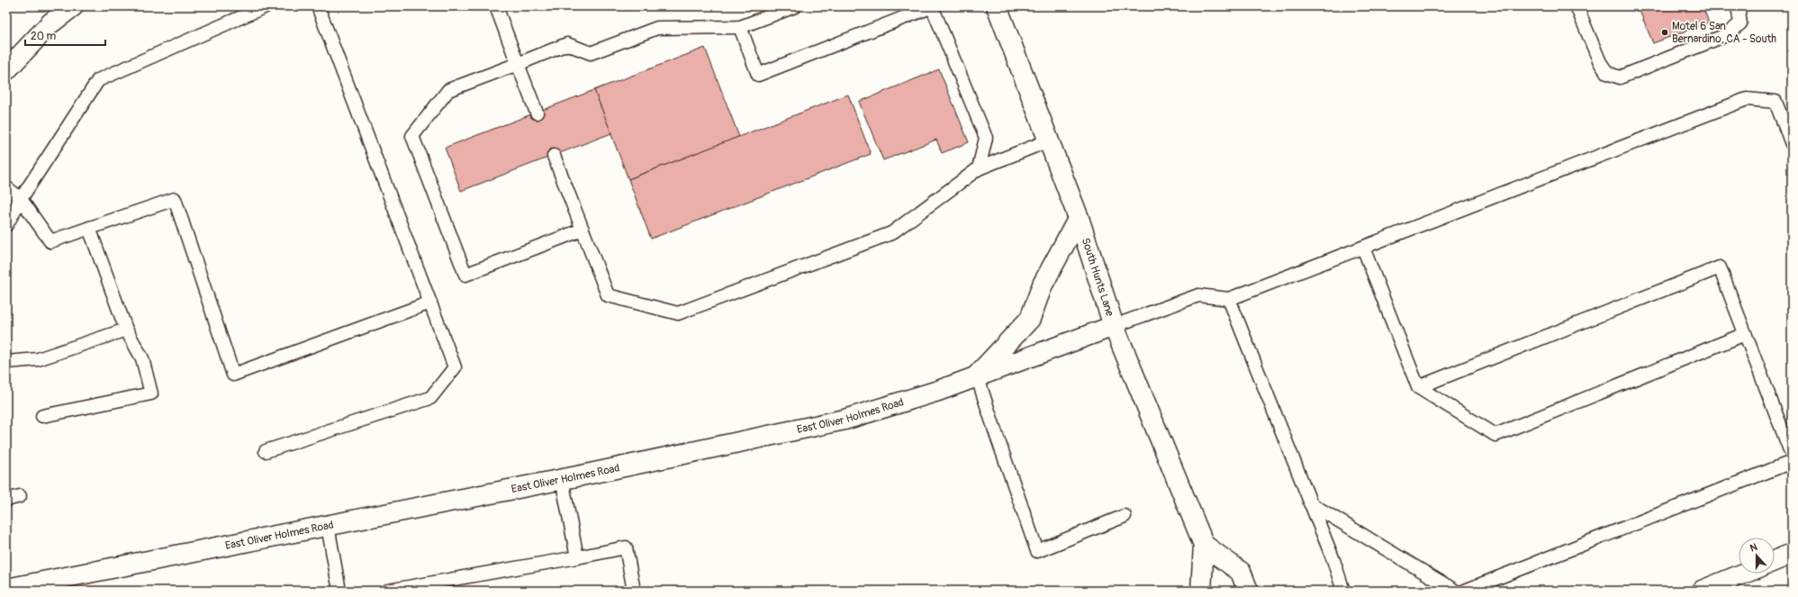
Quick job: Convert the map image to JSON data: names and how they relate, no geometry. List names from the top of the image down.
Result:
{
  "streets": {
    "street": ["South Hunts Lane", "East Oliver Holmes Road"]
  },
  "crossings": [
    ["South Hunts Lane", "East Oliver Holmes Road"]
  ],
  "places": ["Motel 6 San Bernardino, CA - South"],
  "scale_bar": "20 m",
  "north": "top"
}
